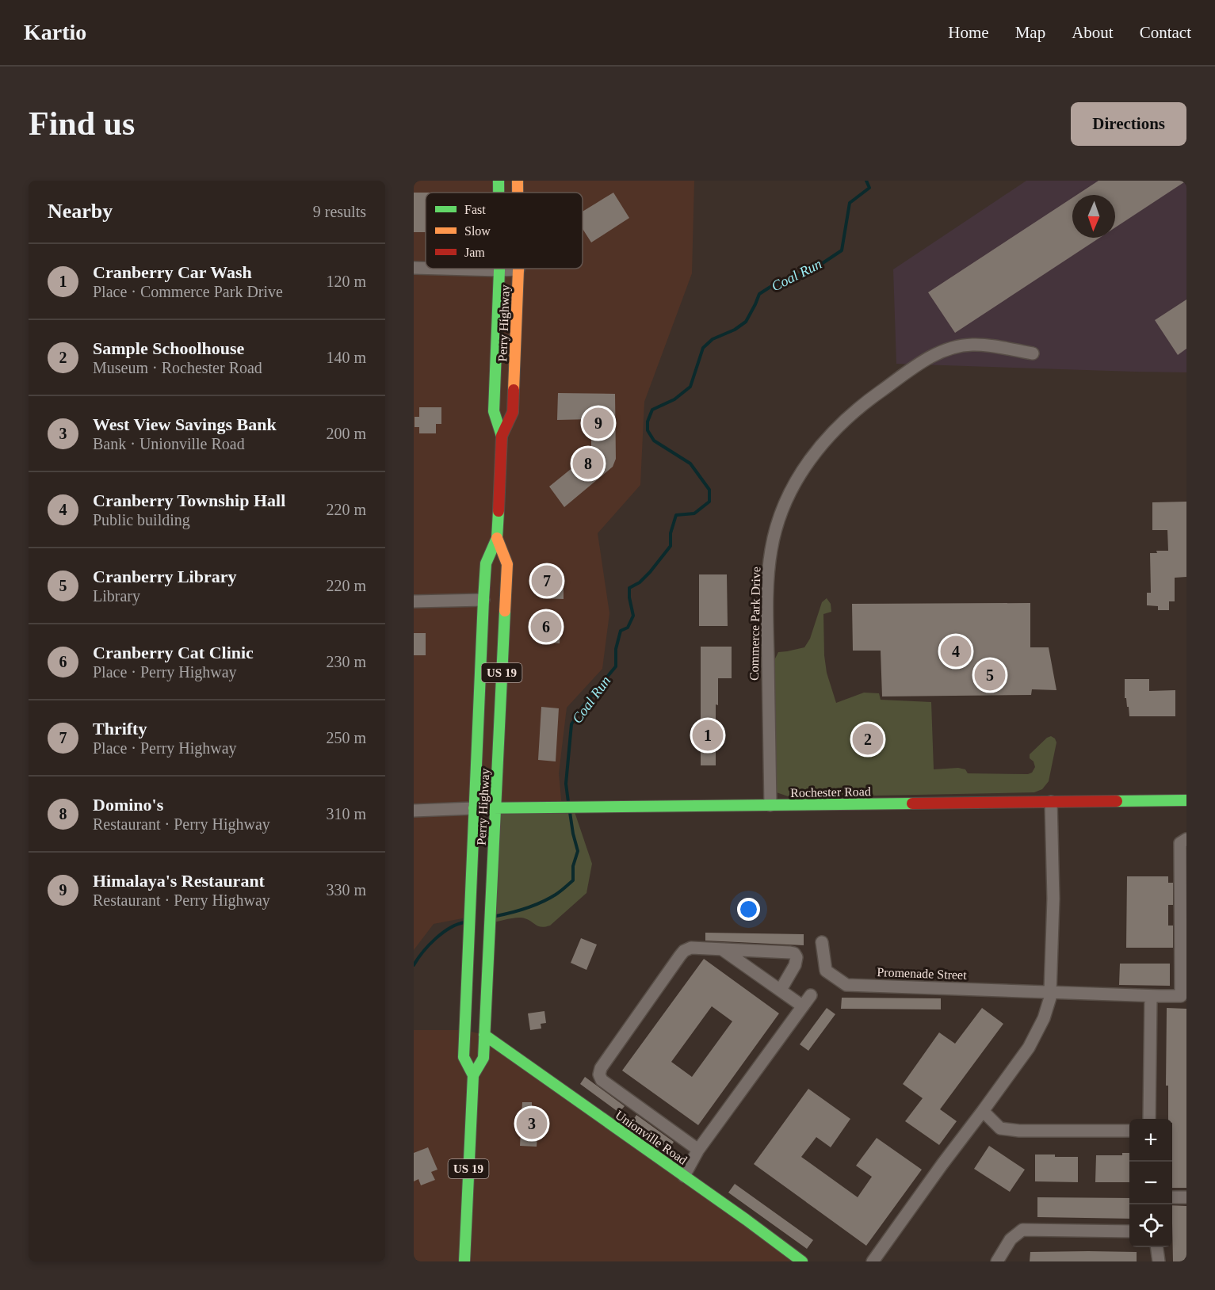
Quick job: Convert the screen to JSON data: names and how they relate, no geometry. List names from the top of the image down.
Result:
{
  "streets": {
    "main road": [
      "Perry Highway",
      "US 19",
      "Rochester Road",
      "Unionville Road"
    ],
    "street": ["Commerce Park Drive", "Promenade Street"]
  },
  "crossings": [
    ["Perry Highway", "Rochester Road"],
    ["Perry Highway", "Unionville Road"],
    ["Commerce Park Drive", "Rochester Road"]
  ],
  "water": ["Coal Run"],
  "legend": ["Fast", "Slow", "Jam"],
  "north": "bottom",
  "page": {
    "header": "Kartio",
    "nav": [
      "Home",
      "Map",
      "About",
      "Contact"
    ],
    "buttons": "Directions",
    "title": "Find us",
    "heading": ["Nearby", "9 results"],
    "list": [
      {
        "mark": "1",
        "name": "Cranberry Car Wash",
        "note": "Place · Commerce Park Drive",
        "value": "120 m"
      },
      {
        "mark": "2",
        "name": "Sample Schoolhouse",
        "note": "Museum · Rochester Road",
        "value": "140 m"
      },
      {
        "mark": "3",
        "name": "West View Savings Bank",
        "note": "Bank · Unionville Road",
        "value": "200 m"
      },
      {
        "mark": "4",
        "name": "Cranberry Township Hall",
        "note": "Public building",
        "value": "220 m"
      },
      {
        "mark": "5",
        "name": "Cranberry Library",
        "note": "Library",
        "value": "220 m"
      },
      {
        "mark": "6",
        "name": "Cranberry Cat Clinic",
        "note": "Place · Perry Highway",
        "value": "230 m"
      },
      {
        "mark": "7",
        "name": "Thrifty",
        "note": "Place · Perry Highway",
        "value": "250 m"
      },
      {
        "mark": "8",
        "name": "Domino's",
        "note": "Restaurant · Perry Highway",
        "value": "310 m"
      },
      {
        "mark": "9",
        "name": "Himalaya's Restaurant",
        "note": "Restaurant · Perry Highway",
        "value": "330 m"
      }
    ],
    "pins": [
      "9",
      "8",
      "7",
      "6",
      "4",
      "5",
      "1",
      "2",
      "3"
    ],
    "map_buttons": ["+", "−"]
  }
}
